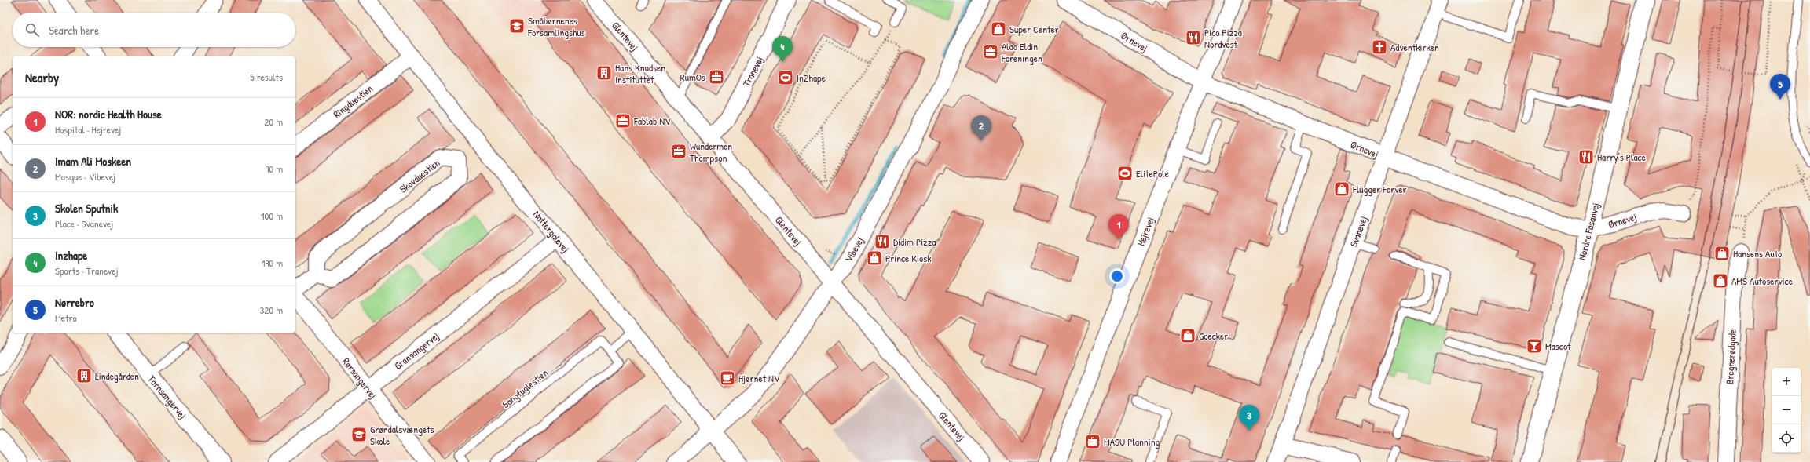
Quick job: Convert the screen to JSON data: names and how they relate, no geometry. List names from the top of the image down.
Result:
{
  "streets": {
    "street": [
      "Glentevej",
      "Ørnevej",
      "Tranevej",
      "Ringduestien",
      "Skovduestien",
      "Nattergalevej",
      "Hejrevej",
      "Svanevej",
      "Nordre Fasanvej",
      "Vibevej",
      "Gransangervej",
      "Bregnerødgade",
      "Rørsangervej",
      "Tornsangervej"
    ],
    "lane": ["Sangfuglestien"]
  },
  "crossings": [
    ["Glentevej", "Tranevej"],
    ["Glentevej", "Vibevej"],
    ["Ørnevej", "Hejrevej"],
    ["Ørnevej", "Svanevej"],
    ["Ørnevej", "Nordre Fasanvej"],
    ["Ringduestien", "Nattergalevej"],
    ["Nattergalevej", "Vibevej"],
    ["Nattergalevej", "Gransangervej"],
    ["Gransangervej", "Rørsangervej"]
  ],
  "places": {
    "school or university": ["Småbørnenes Forsamlingshus", "Grøndalsvængets Skole"],
    "shop": [
      "Super Center",
      "Flügger Farver",
      "Hansens Auto",
      "Prince Kiosk",
      "AMS Autoservice",
      "Goecker"
    ],
    "restaurant": ["Pico Pizza Nordvest", "Harry's Place", "Didim Pizza"],
    "church": ["Adventkirken"],
    "office": [
      "Alaa Eldin Foreningen",
      "RumOs",
      "Fablab NV",
      "Wunderman Thompson",
      "MASU Planning"
    ],
    "building": ["Hans Knudsen Instituttet", "Lindegården"],
    "sports": ["InZhape", "ElitePole"],
    "bar": ["Mascot"],
    "cafe": ["Hjørnet NV"]
  },
  "page": {
    "search": "Search here",
    "pins": [
      "4",
      "5",
      "2",
      "1",
      "3"
    ],
    "heading": ["Nearby", "5 results"],
    "list": [
      {
        "mark": "1",
        "name": "NOR: nordic Health House",
        "note": "Hospital · Hejrevej",
        "value": "20 m"
      },
      {
        "mark": "2",
        "name": "Imam Ali Moskeen",
        "note": "Mosque · Vibevej",
        "value": "90 m"
      },
      {
        "mark": "3",
        "name": "Skolen Sputnik",
        "note": "Place · Svanevej",
        "value": "100 m"
      },
      {
        "mark": "4",
        "name": "Inzhape",
        "note": "Sports · Tranevej",
        "value": "190 m"
      },
      {
        "mark": "5",
        "name": "Nørrebro",
        "note": "Metro",
        "value": "320 m"
      }
    ],
    "map_buttons": ["+", "−"]
  }
}
